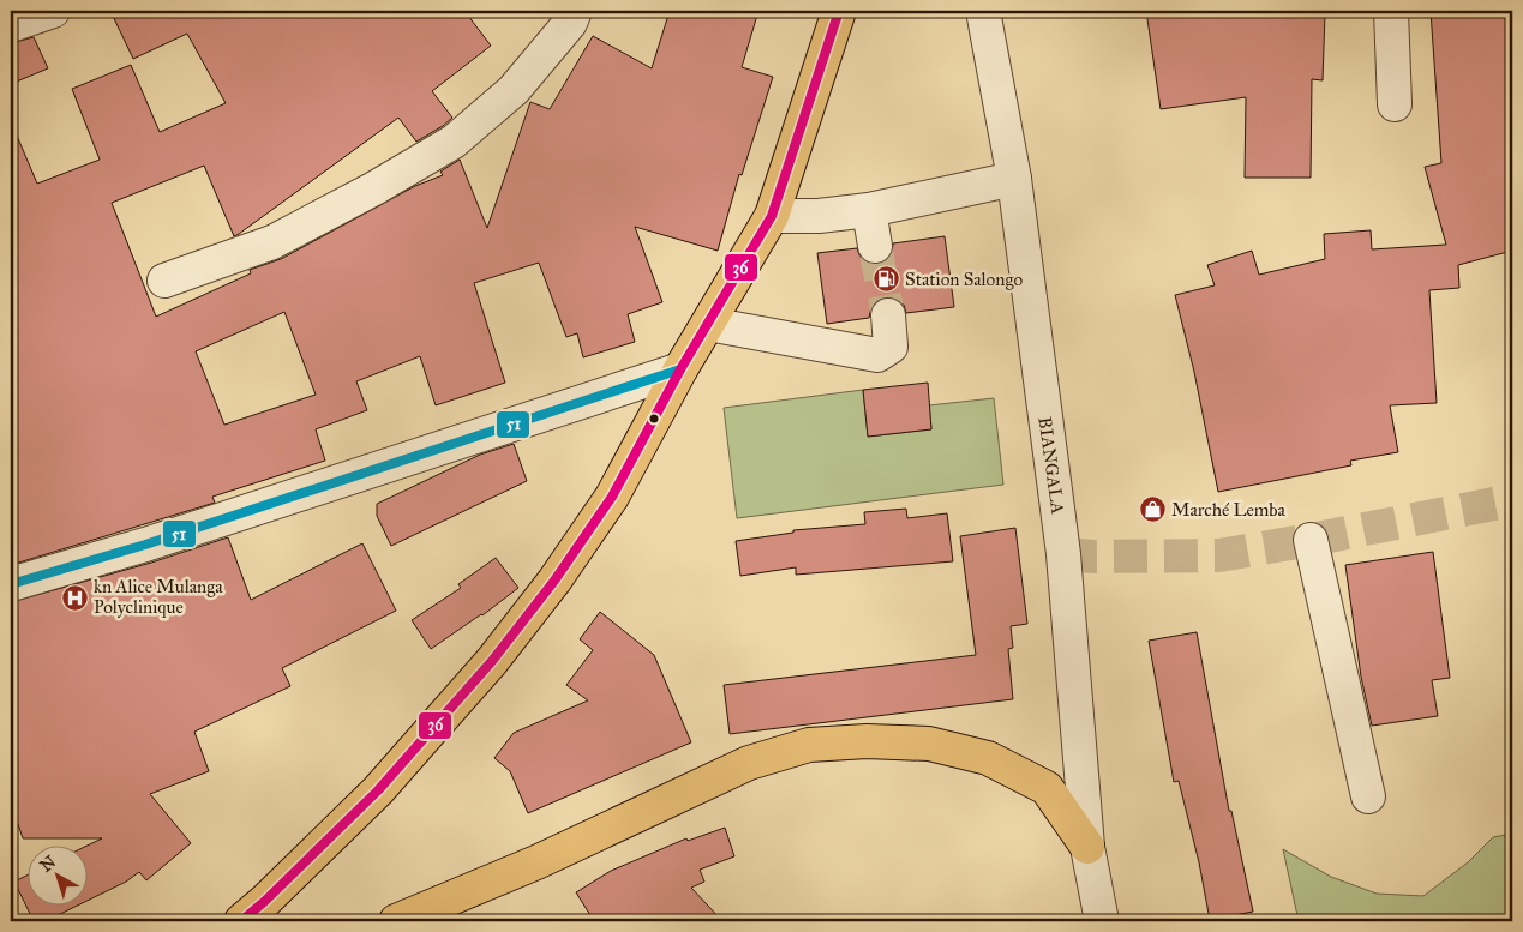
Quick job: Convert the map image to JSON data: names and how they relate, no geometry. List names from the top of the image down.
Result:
{
  "streets": {
    "street": ["BIANGALA"]
  },
  "places": {
    "fuel station": ["Station Salongo"],
    "shop": ["Marché Lemba"],
    "hospital": ["kn Alice Mulanga Polyclinique"]
  },
  "lines": ["transit line 36", "transit line 51"],
  "north": "top left"
}
